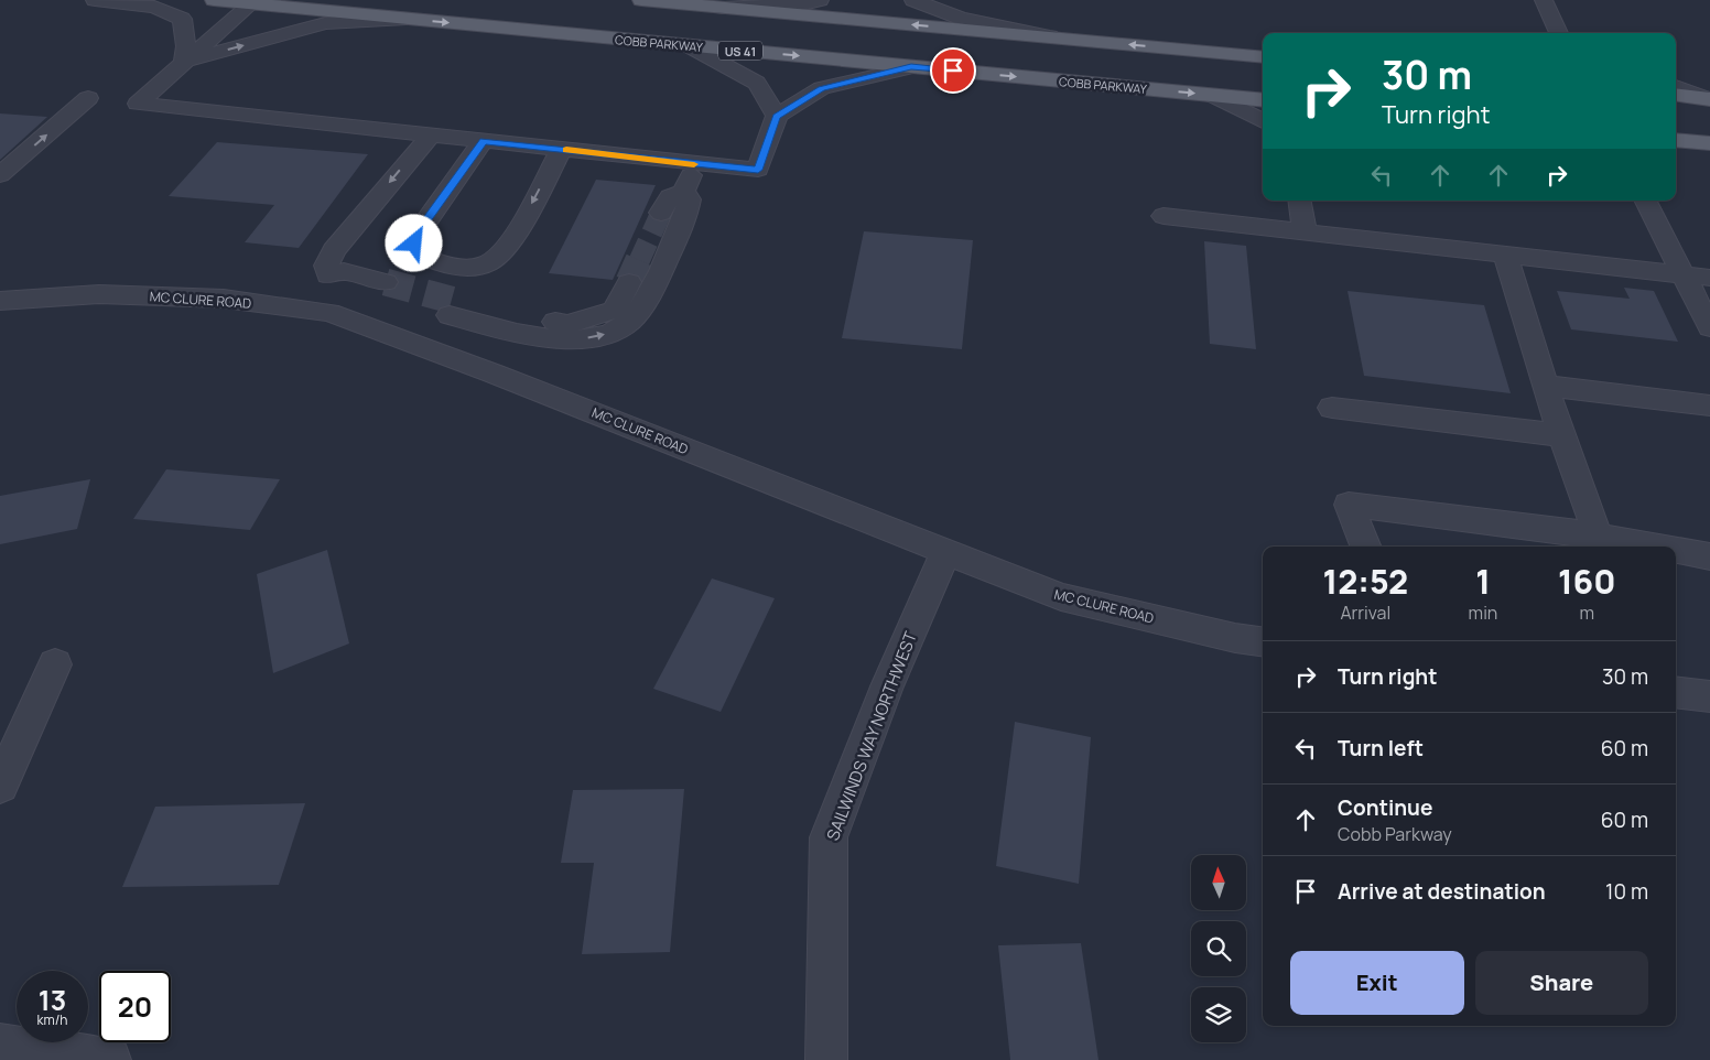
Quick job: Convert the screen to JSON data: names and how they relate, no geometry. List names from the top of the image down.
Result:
{
  "streets": {
    "main road": ["COBB PARKWAY", "US 41"],
    "street": ["MC CLURE ROAD", "SAILWINDS WAY NORTHWEST"]
  },
  "crossings": [
    ["MC CLURE ROAD", "SAILWINDS WAY NORTHWEST"]
  ],
  "north": "top",
  "page": {
    "turn": ["30 m", "Turn right"],
    "eta": [
      "12:52",
      "Arrival",
      "1",
      "min",
      "160",
      "m"
    ],
    "list": [
      {
        "name": "Turn right",
        "value": "30 m"
      },
      {
        "name": "Turn left",
        "value": "60 m"
      },
      {
        "name": "Continue",
        "note": "Cobb Parkway",
        "value": "60 m"
      },
      {
        "name": "Arrive at destination",
        "value": "10 m"
      }
    ],
    "buttons": ["Exit", "Share"],
    "speed": "13 km/h",
    "limit": "20"
  }
}
